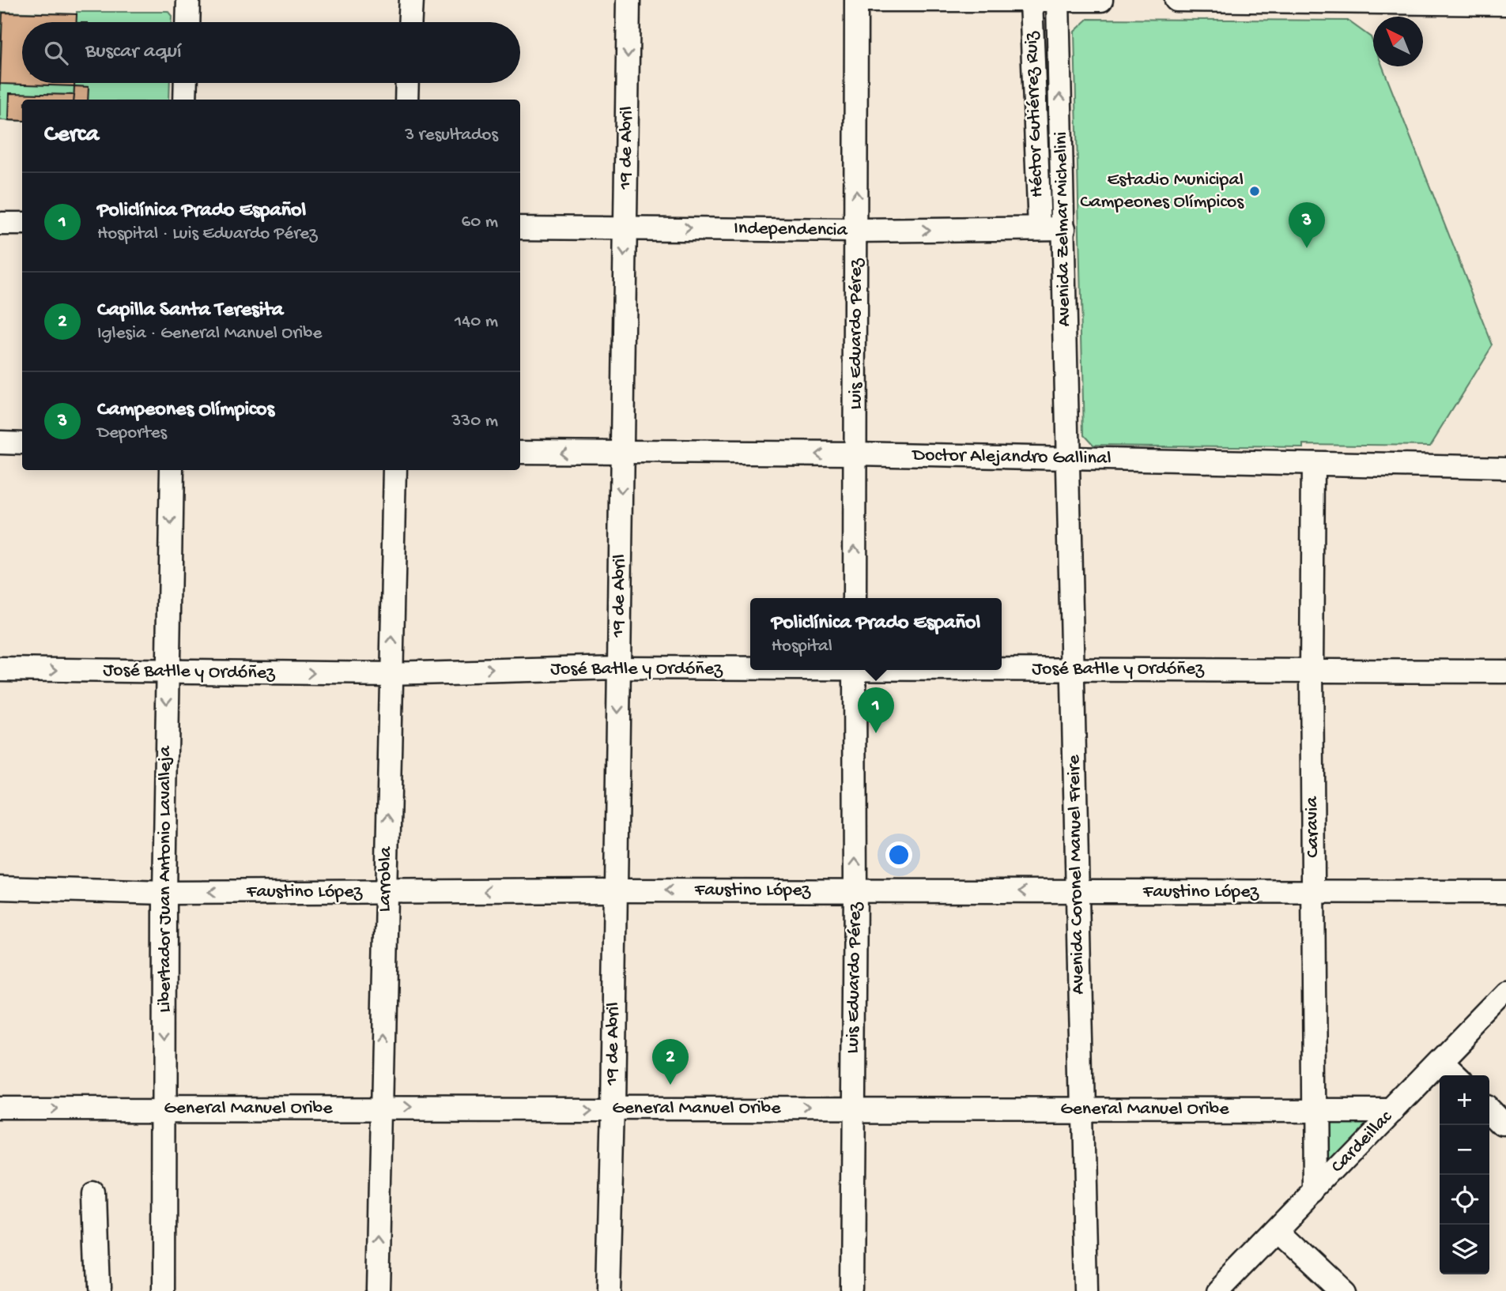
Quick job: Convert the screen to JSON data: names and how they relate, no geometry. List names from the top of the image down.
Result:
{
  "streets": {
    "street": [
      "Héctor Gutiérrez Ruiz",
      "19 de Abril",
      "Avenida Zelmar Michelini",
      "Independencia",
      "Luis Eduardo Pérez",
      "Doctor Alejandro Gallinal",
      "José Batlle y Ordóñez",
      "Caravia",
      "Avenida Coronel Manuel Freire",
      "Libertador Juan Antonio Lavalleja",
      "Larrobla",
      "Faustino López",
      "General Manuel Oribe",
      "Cardeillac"
    ]
  },
  "crossings": [
    ["Héctor Gutiérrez Ruiz", "Independencia"],
    ["19 de Abril", "Independencia"],
    ["19 de Abril", "Doctor Alejandro Gallinal"],
    ["19 de Abril", "José Batlle y Ordóñez"],
    ["19 de Abril", "Faustino López"],
    ["19 de Abril", "General Manuel Oribe"],
    ["Avenida Zelmar Michelini", "Independencia"],
    ["Avenida Zelmar Michelini", "Doctor Alejandro Gallinal"],
    ["Avenida Zelmar Michelini", "Avenida Coronel Manuel Freire"],
    ["Independencia", "Luis Eduardo Pérez"],
    ["Luis Eduardo Pérez", "Doctor Alejandro Gallinal"],
    ["Luis Eduardo Pérez", "Faustino López"],
    ["Luis Eduardo Pérez", "General Manuel Oribe"],
    ["Doctor Alejandro Gallinal", "Caravia"],
    ["Doctor Alejandro Gallinal", "Avenida Coronel Manuel Freire"],
    ["José Batlle y Ordóñez", "Caravia"],
    ["José Batlle y Ordóñez", "Avenida Coronel Manuel Freire"],
    ["José Batlle y Ordóñez", "Libertador Juan Antonio Lavalleja"],
    ["José Batlle y Ordóñez", "Larrobla"],
    ["Caravia", "Faustino López"],
    ["Caravia", "General Manuel Oribe"],
    ["Caravia", "Cardeillac"],
    ["Avenida Coronel Manuel Freire", "Faustino López"],
    ["Avenida Coronel Manuel Freire", "General Manuel Oribe"],
    ["Libertador Juan Antonio Lavalleja", "Faustino López"],
    ["Libertador Juan Antonio Lavalleja", "General Manuel Oribe"],
    ["Larrobla", "Faustino López"],
    ["Larrobla", "General Manuel Oribe"],
    ["General Manuel Oribe", "Cardeillac"]
  ],
  "one_way": [
    "19 de Abril",
    "Avenida Zelmar Michelini",
    "Independencia",
    "Luis Eduardo Pérez",
    "José Batlle y Ordóñez",
    "Libertador Juan Antonio Lavalleja",
    "Larrobla",
    "Faustino López",
    "General Manuel Oribe"
  ],
  "places": ["Estadio Municipal Campeones Olímpicos"],
  "north": "top left",
  "page": {
    "search": "Buscar aquí",
    "heading": ["Cerca", "3 resultados"],
    "list": [
      {
        "mark": "1",
        "name": "Policlínica Prado Español",
        "note": "Hospital · Luis Eduardo Pérez",
        "value": "60 m"
      },
      {
        "mark": "2",
        "name": "Capilla Santa Teresita",
        "note": "Iglesia · General Manuel Oribe",
        "value": "140 m"
      },
      {
        "mark": "3",
        "name": "Campeones Olímpicos",
        "note": "Deportes",
        "value": "330 m"
      }
    ],
    "pins": ["3", "1", "2"],
    "popup": ["Policlínica Prado Español", "Hospital"],
    "map_buttons": ["+", "−"]
  }
}
